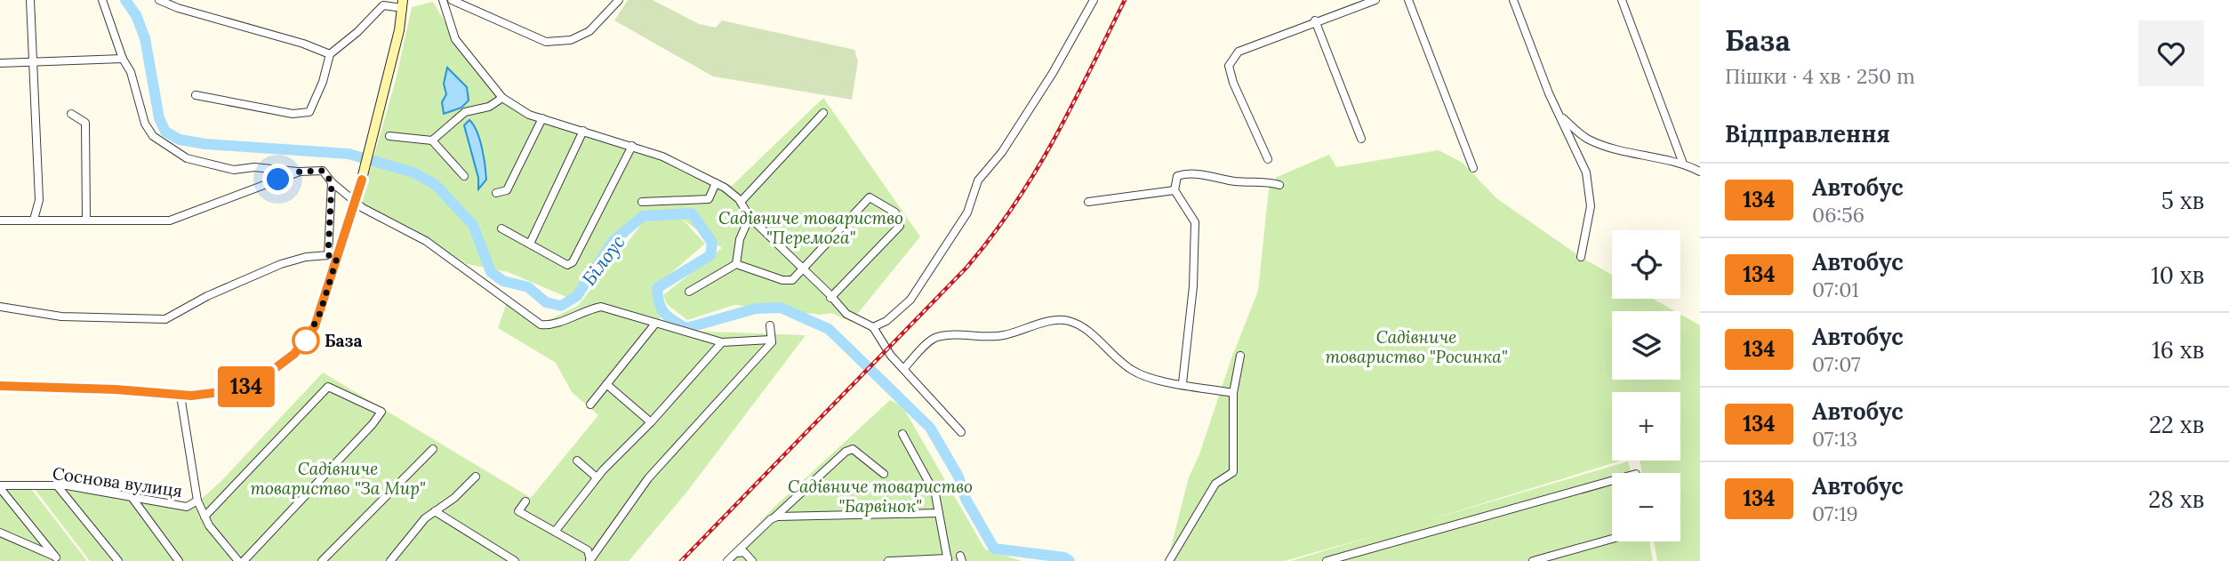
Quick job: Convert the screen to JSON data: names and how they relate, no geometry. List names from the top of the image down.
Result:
{
  "streets": {
    "street": ["Соснова вулиця"]
  },
  "water": ["Білоус"],
  "parks": [
    "Садівниче товариство \"Перемога\"",
    "Садівниче товариство \"Росинка\"",
    "Садівниче товариство \"За Мир\"",
    "Садівниче товариство \"Барвінок\""
  ],
  "places": ["База"],
  "lines": ["bus line 134"],
  "page": {
    "on_map": "134",
    "heading": [
      ["База", "Пішки · 4 хв · 250 m"],
      "Відправлення"
    ],
    "list": [
      {
        "mark": "134",
        "name": "Автобус",
        "note": "06:56",
        "value": "5 хв"
      },
      {
        "mark": "134",
        "name": "Автобус",
        "note": "07:01",
        "value": "10 хв"
      },
      {
        "mark": "134",
        "name": "Автобус",
        "note": "07:07",
        "value": "16 хв"
      },
      {
        "mark": "134",
        "name": "Автобус",
        "note": "07:13",
        "value": "22 хв"
      },
      {
        "mark": "134",
        "name": "Автобус",
        "note": "07:19",
        "value": "28 хв"
      }
    ],
    "map_buttons": ["+", "−"]
  }
}
